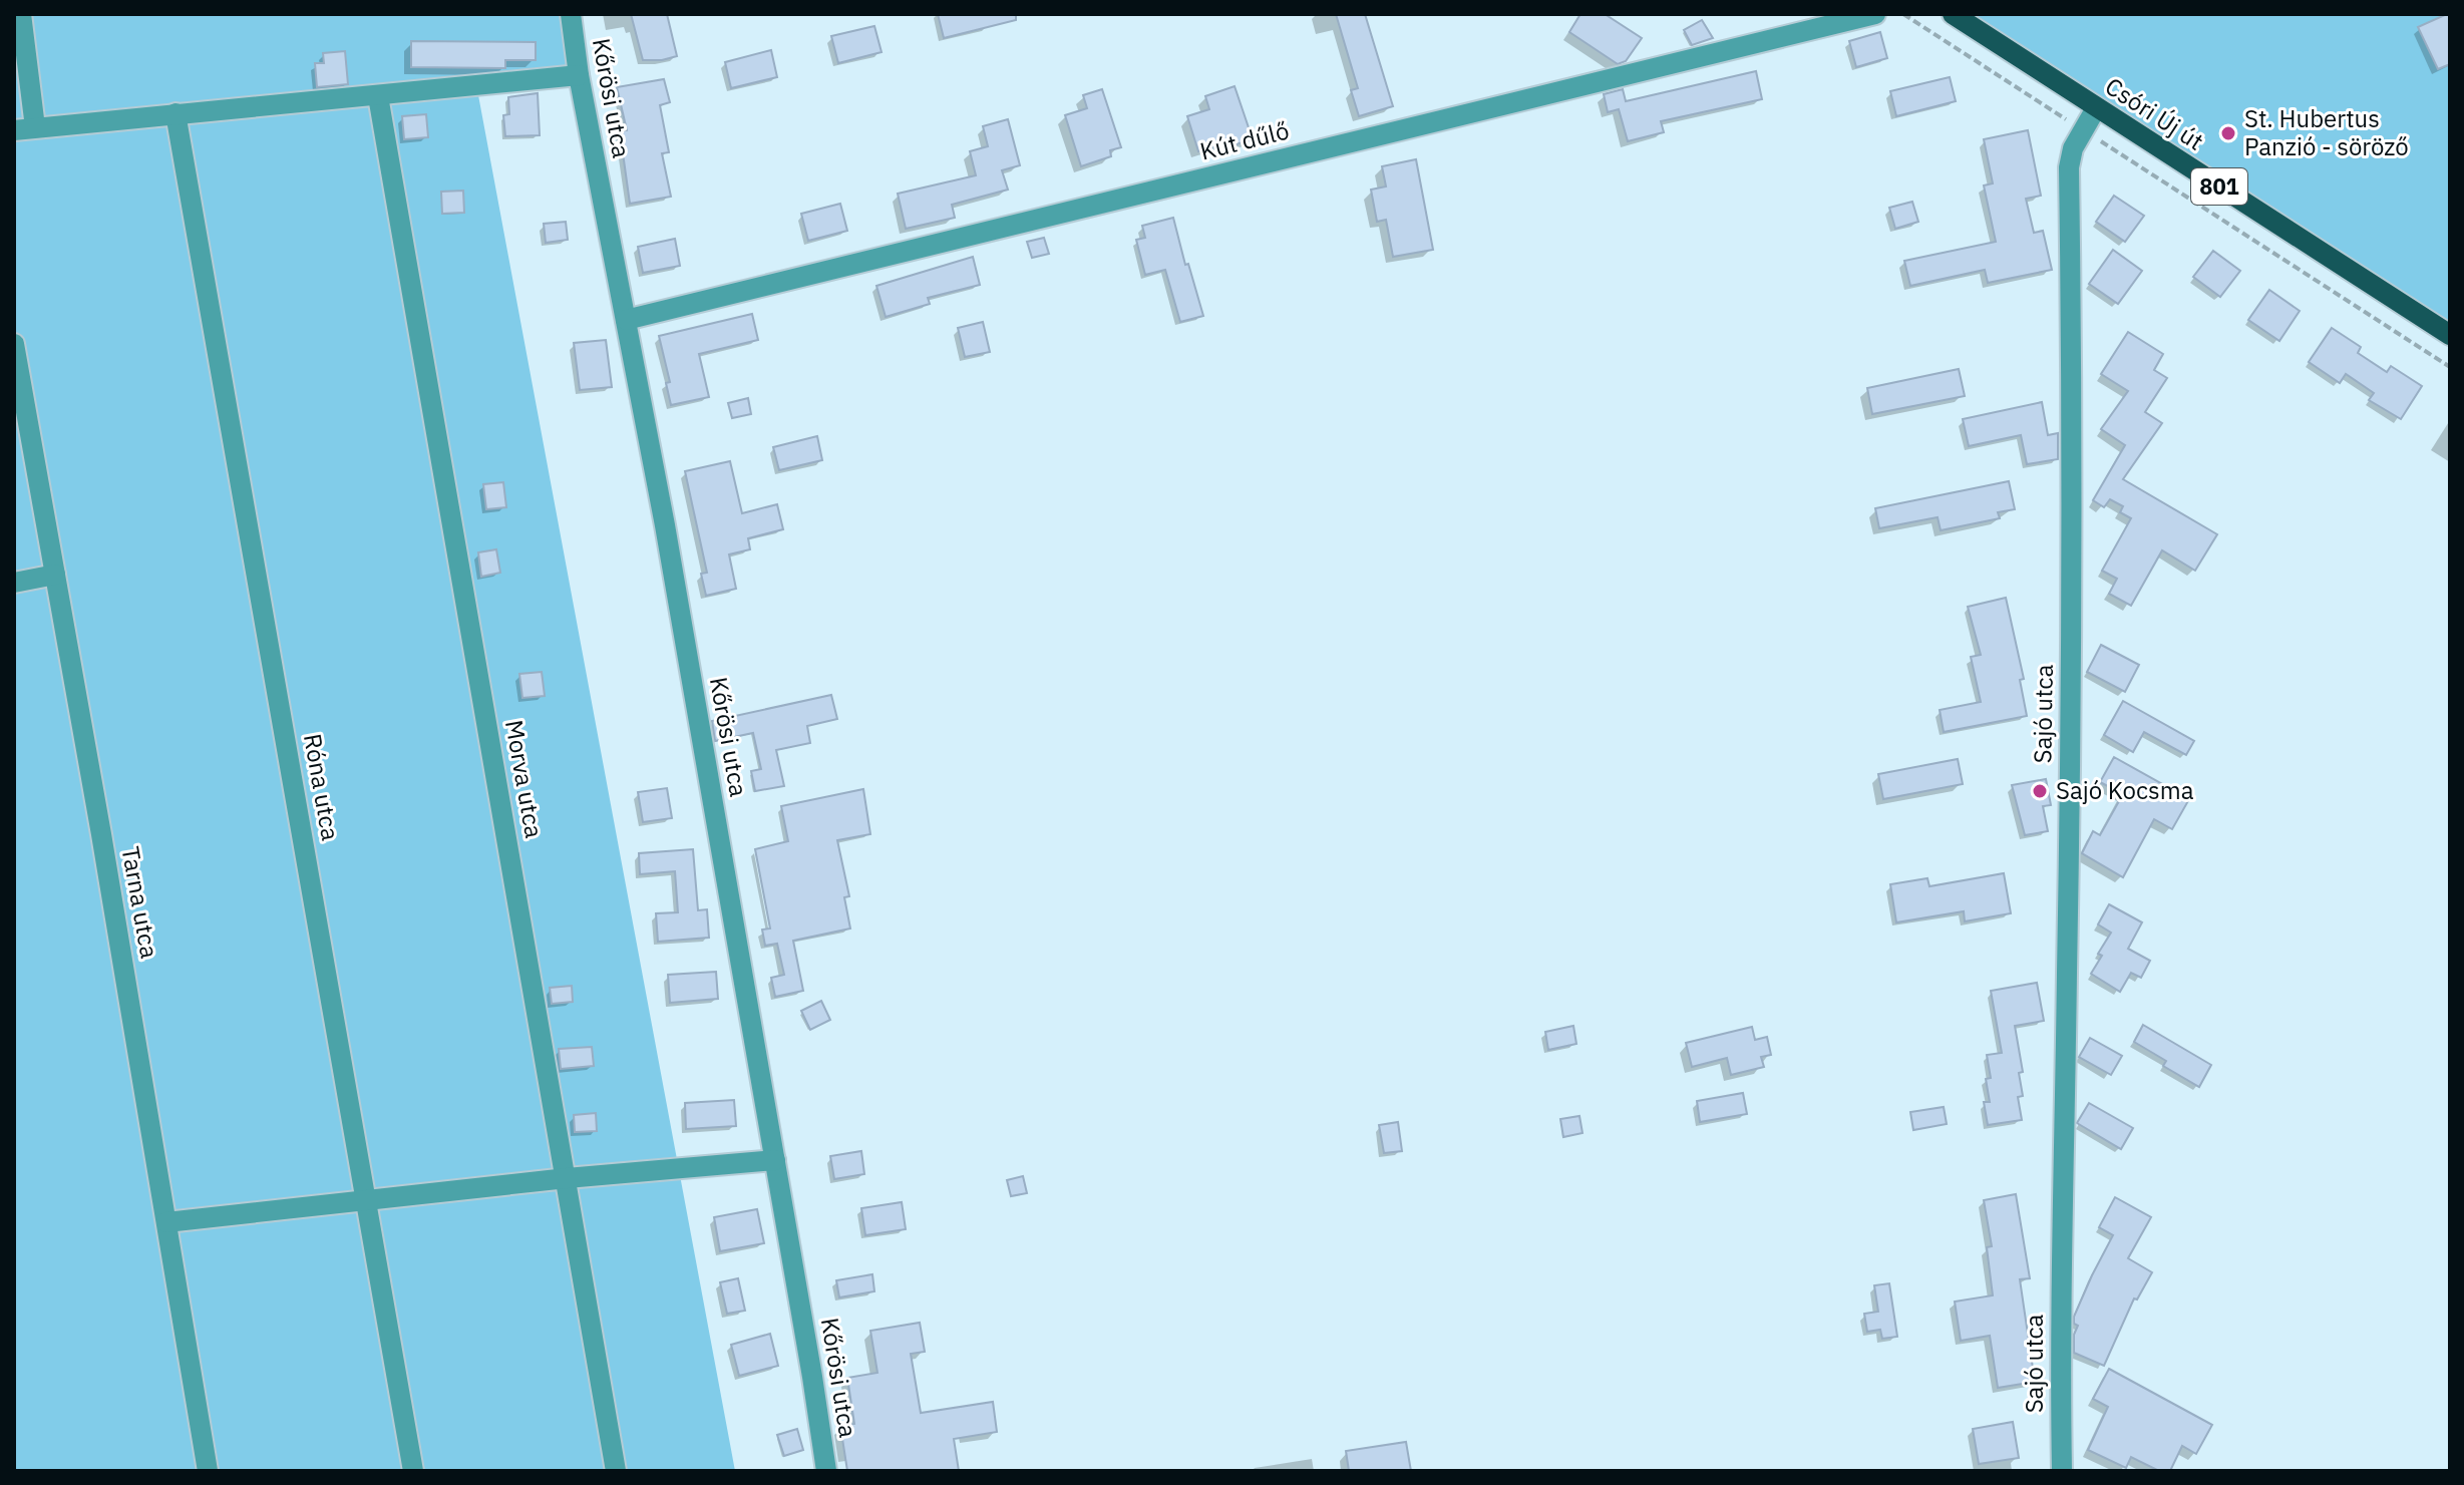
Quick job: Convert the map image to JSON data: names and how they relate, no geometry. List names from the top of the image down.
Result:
{
  "streets": {
    "main road": ["Csóri Új út", "801"],
    "street": [
      "Kőrösi utca",
      "Kút dűlő",
      "Sajó utca",
      "Morva utca",
      "Róna utca",
      "Tarna utca"
    ]
  },
  "crossings": [
    ["Kőrösi utca", "Kút dűlő"],
    ["Csóri Új út", "Sajó utca"]
  ],
  "places": ["St. Hubertus Panzió - söröző", "Sajó Kocsma"]
}
